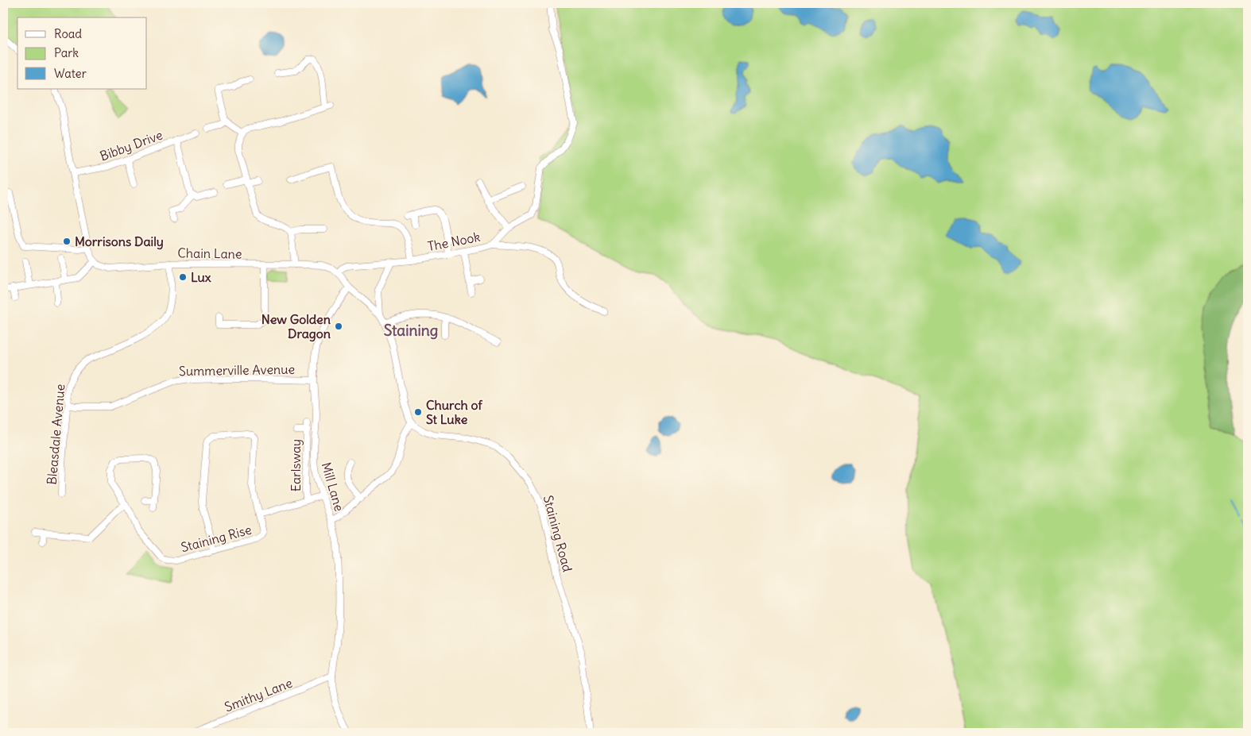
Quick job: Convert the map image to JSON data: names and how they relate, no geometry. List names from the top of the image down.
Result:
{
  "streets": {
    "street": [
      "Bibby Drive",
      "The Nook",
      "Chain Lane",
      "Summerville Avenue",
      "Bleasdale Avenue",
      "Earlsway",
      "Mill Lane",
      "Staining Road",
      "Staining Rise",
      "Smithy Lane"
    ]
  },
  "crossings": [
    ["The Nook", "Chain Lane"],
    ["Chain Lane", "Bleasdale Avenue"],
    ["Summerville Avenue", "Bleasdale Avenue"],
    ["Summerville Avenue", "Mill Lane"],
    ["Earlsway", "Staining Rise"],
    ["Mill Lane", "Staining Rise"],
    ["Mill Lane", "Smithy Lane"]
  ],
  "districts": ["Staining"],
  "places": [
    "Morrisons Daily",
    "Lux",
    "New Golden Dragon",
    "Church of St Luke"
  ],
  "legend": ["Road", "Park", "Water"]
}
